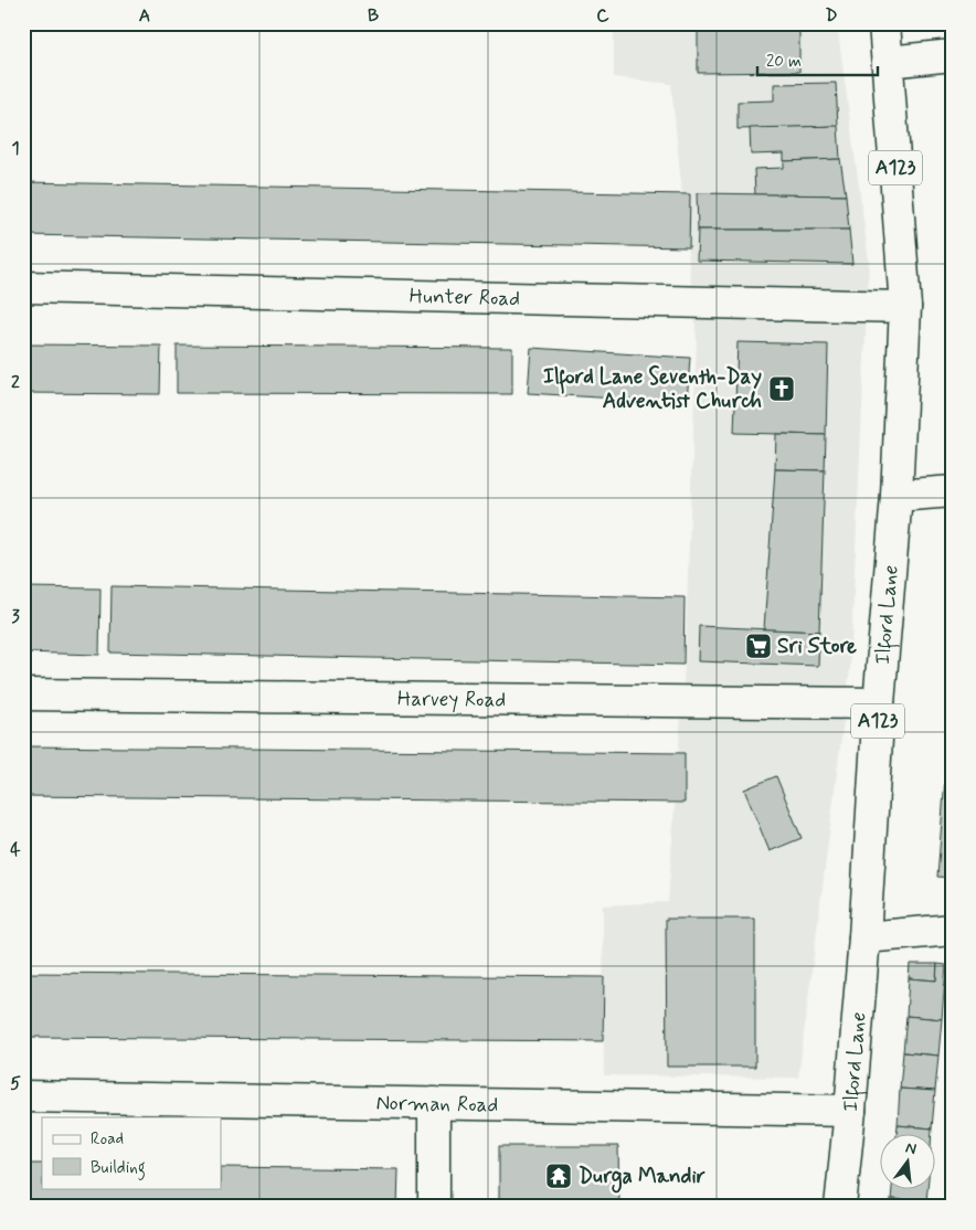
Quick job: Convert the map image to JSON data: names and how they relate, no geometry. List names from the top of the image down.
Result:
{
  "streets": {
    "street": [
      "A123",
      "Hunter Road",
      "Ilford Lane",
      "Harvey Road",
      "Norman Road"
    ]
  },
  "crossings": [
    ["Hunter Road", "Ilford Lane"],
    ["Ilford Lane", "Harvey Road"],
    ["Ilford Lane", "Norman Road"]
  ],
  "places": {
    "church": ["Ilford Lane Seventh-Day Adventist Church"],
    "supermarket": ["Sri Store"],
    "temple": ["Durga Mandir"]
  },
  "legend": ["Road", "Building"],
  "scale_bar": "20 m",
  "north": "top",
  "grid": {
    "columns": [
      "A",
      "B",
      "C",
      "D"
    ],
    "rows": [
      "1",
      "2",
      "3",
      "4",
      "5"
    ]
  }
}
